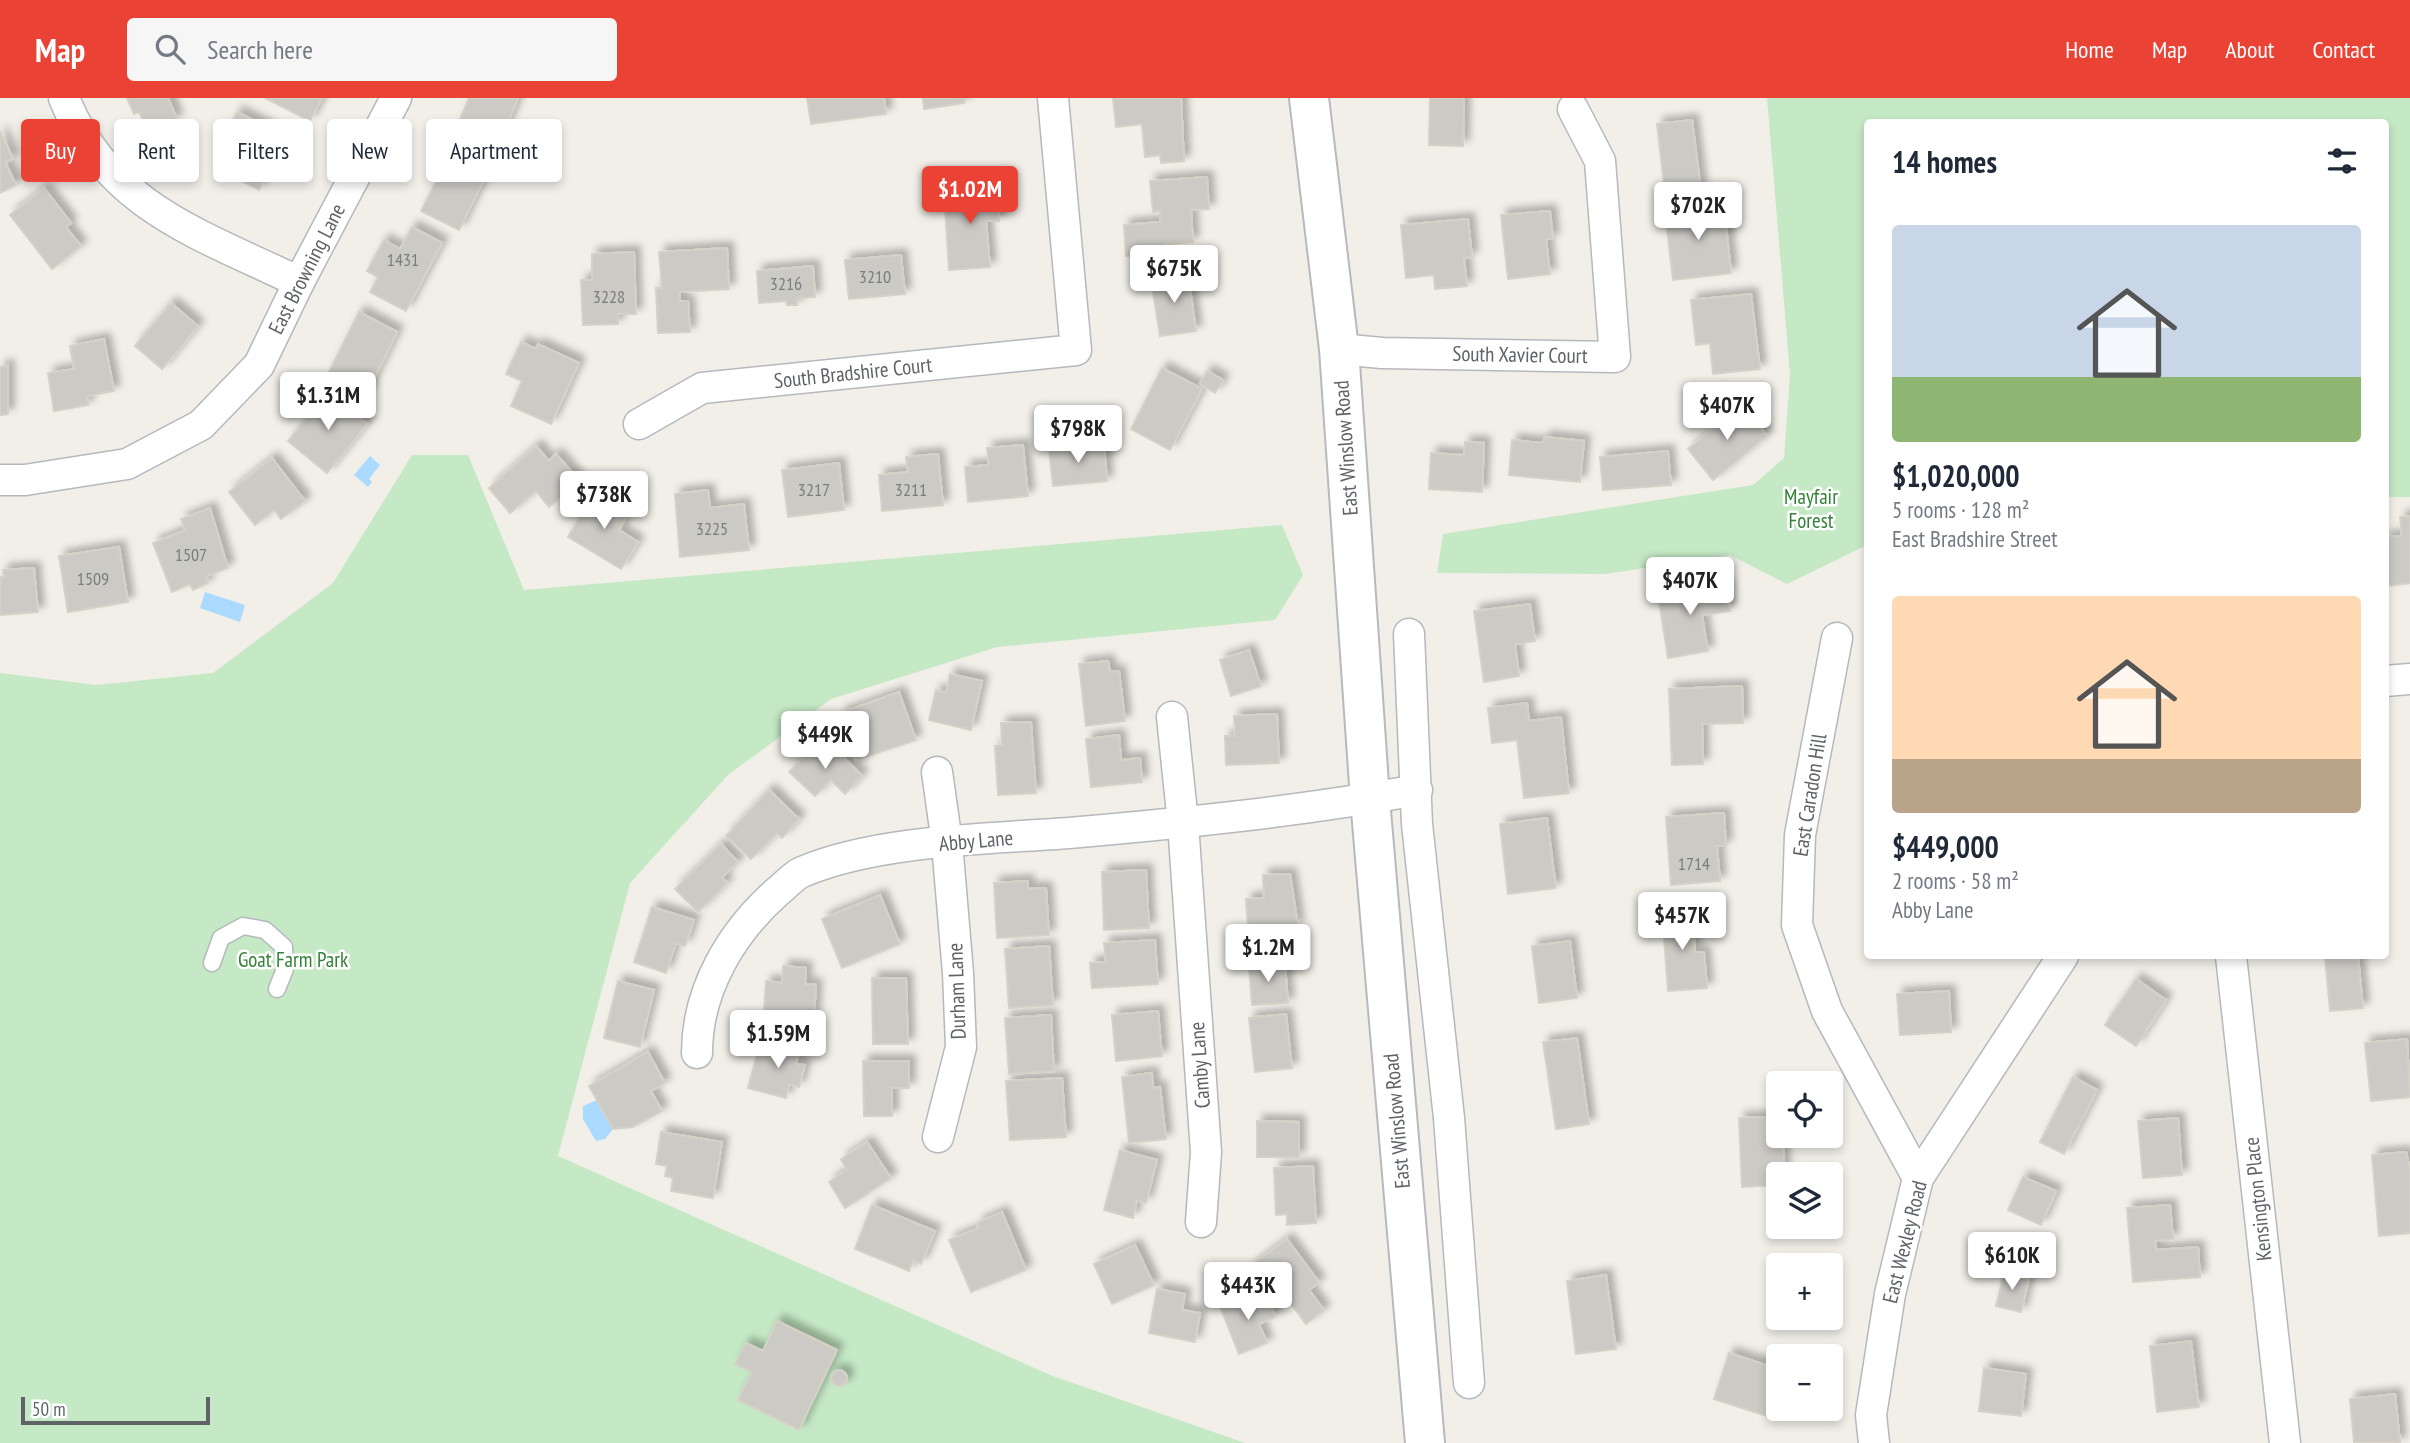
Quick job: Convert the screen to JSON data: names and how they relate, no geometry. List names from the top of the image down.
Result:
{
  "streets": {
    "main road": ["East Winslow Road"],
    "street": [
      "East Browning Lane",
      "South Xavier Court",
      "South Bradshire Court",
      "East Caradon Hill",
      "Abby Lane",
      "Durham Lane",
      "Camby Lane",
      "Kensington Place",
      "East Wexley Road"
    ]
  },
  "crossings": [
    ["South Xavier Court", "East Winslow Road"],
    ["East Winslow Road", "Abby Lane"],
    ["East Caradon Hill", "East Wexley Road"],
    ["Abby Lane", "Durham Lane"],
    ["Abby Lane", "Camby Lane"]
  ],
  "parks": ["Mayfair Forest", "Goat Farm Park"],
  "house_numbers": [
    "1431",
    "3210",
    "3216",
    "3228",
    "3217",
    "3211",
    "3225",
    "1507",
    "1509",
    "1714"
  ],
  "scale_bar": "50 m",
  "page": {
    "header": "Map",
    "search": "Search here",
    "nav": [
      "Home",
      "Map",
      "About",
      "Contact"
    ],
    "chip": [
      "Buy",
      "Rent",
      "Filters",
      "New",
      "Apartment"
    ],
    "heading": "14 homes",
    "price": [
      "$1.02M",
      "$702K",
      "$675K",
      "$1.31M",
      "$407K",
      "$798K",
      "$738K",
      "$407K",
      "$449K",
      "$457K",
      "$1.2M",
      "$1.59M",
      "$610K",
      "$443K"
    ],
    "list": [
      {
        "name": "$1,020,000",
        "note": "5 rooms · 128 m² · East Bradshire Street"
      },
      {
        "name": "$449,000",
        "note": "2 rooms · 58 m² · Abby Lane"
      }
    ],
    "map_buttons": ["+", "−"],
    "scale": "50 m"
  }
}
